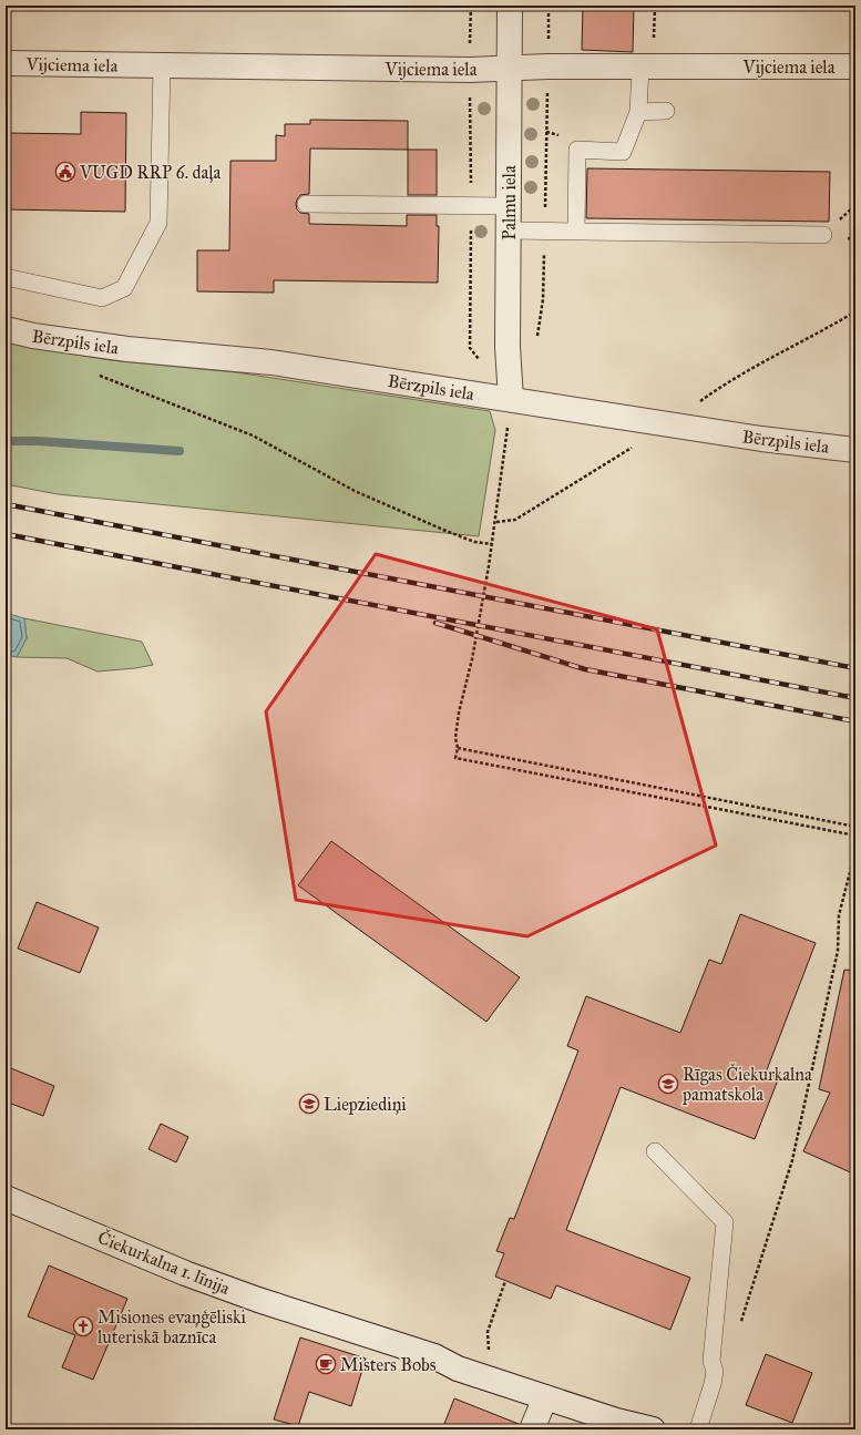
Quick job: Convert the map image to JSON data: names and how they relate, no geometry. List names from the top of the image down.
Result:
{
  "streets": {
    "street": [
      "Vijciema iela",
      "Palmu iela",
      "Bērzpils iela",
      "Čiekurkalna 1. līnija"
    ]
  },
  "crossings": [
    ["Vijciema iela", "Palmu iela"],
    ["Palmu iela", "Bērzpils iela"]
  ],
  "places": {
    "public building": ["VUGD RRP 6. daļa"],
    "school or university": ["Rīgas Čiekurkalna pamatskola", "Liepziediņi"],
    "church": ["Misiones evaņģēliski luteriskā baznīca"],
    "cafe": ["Misters Bobs"]
  }
}
